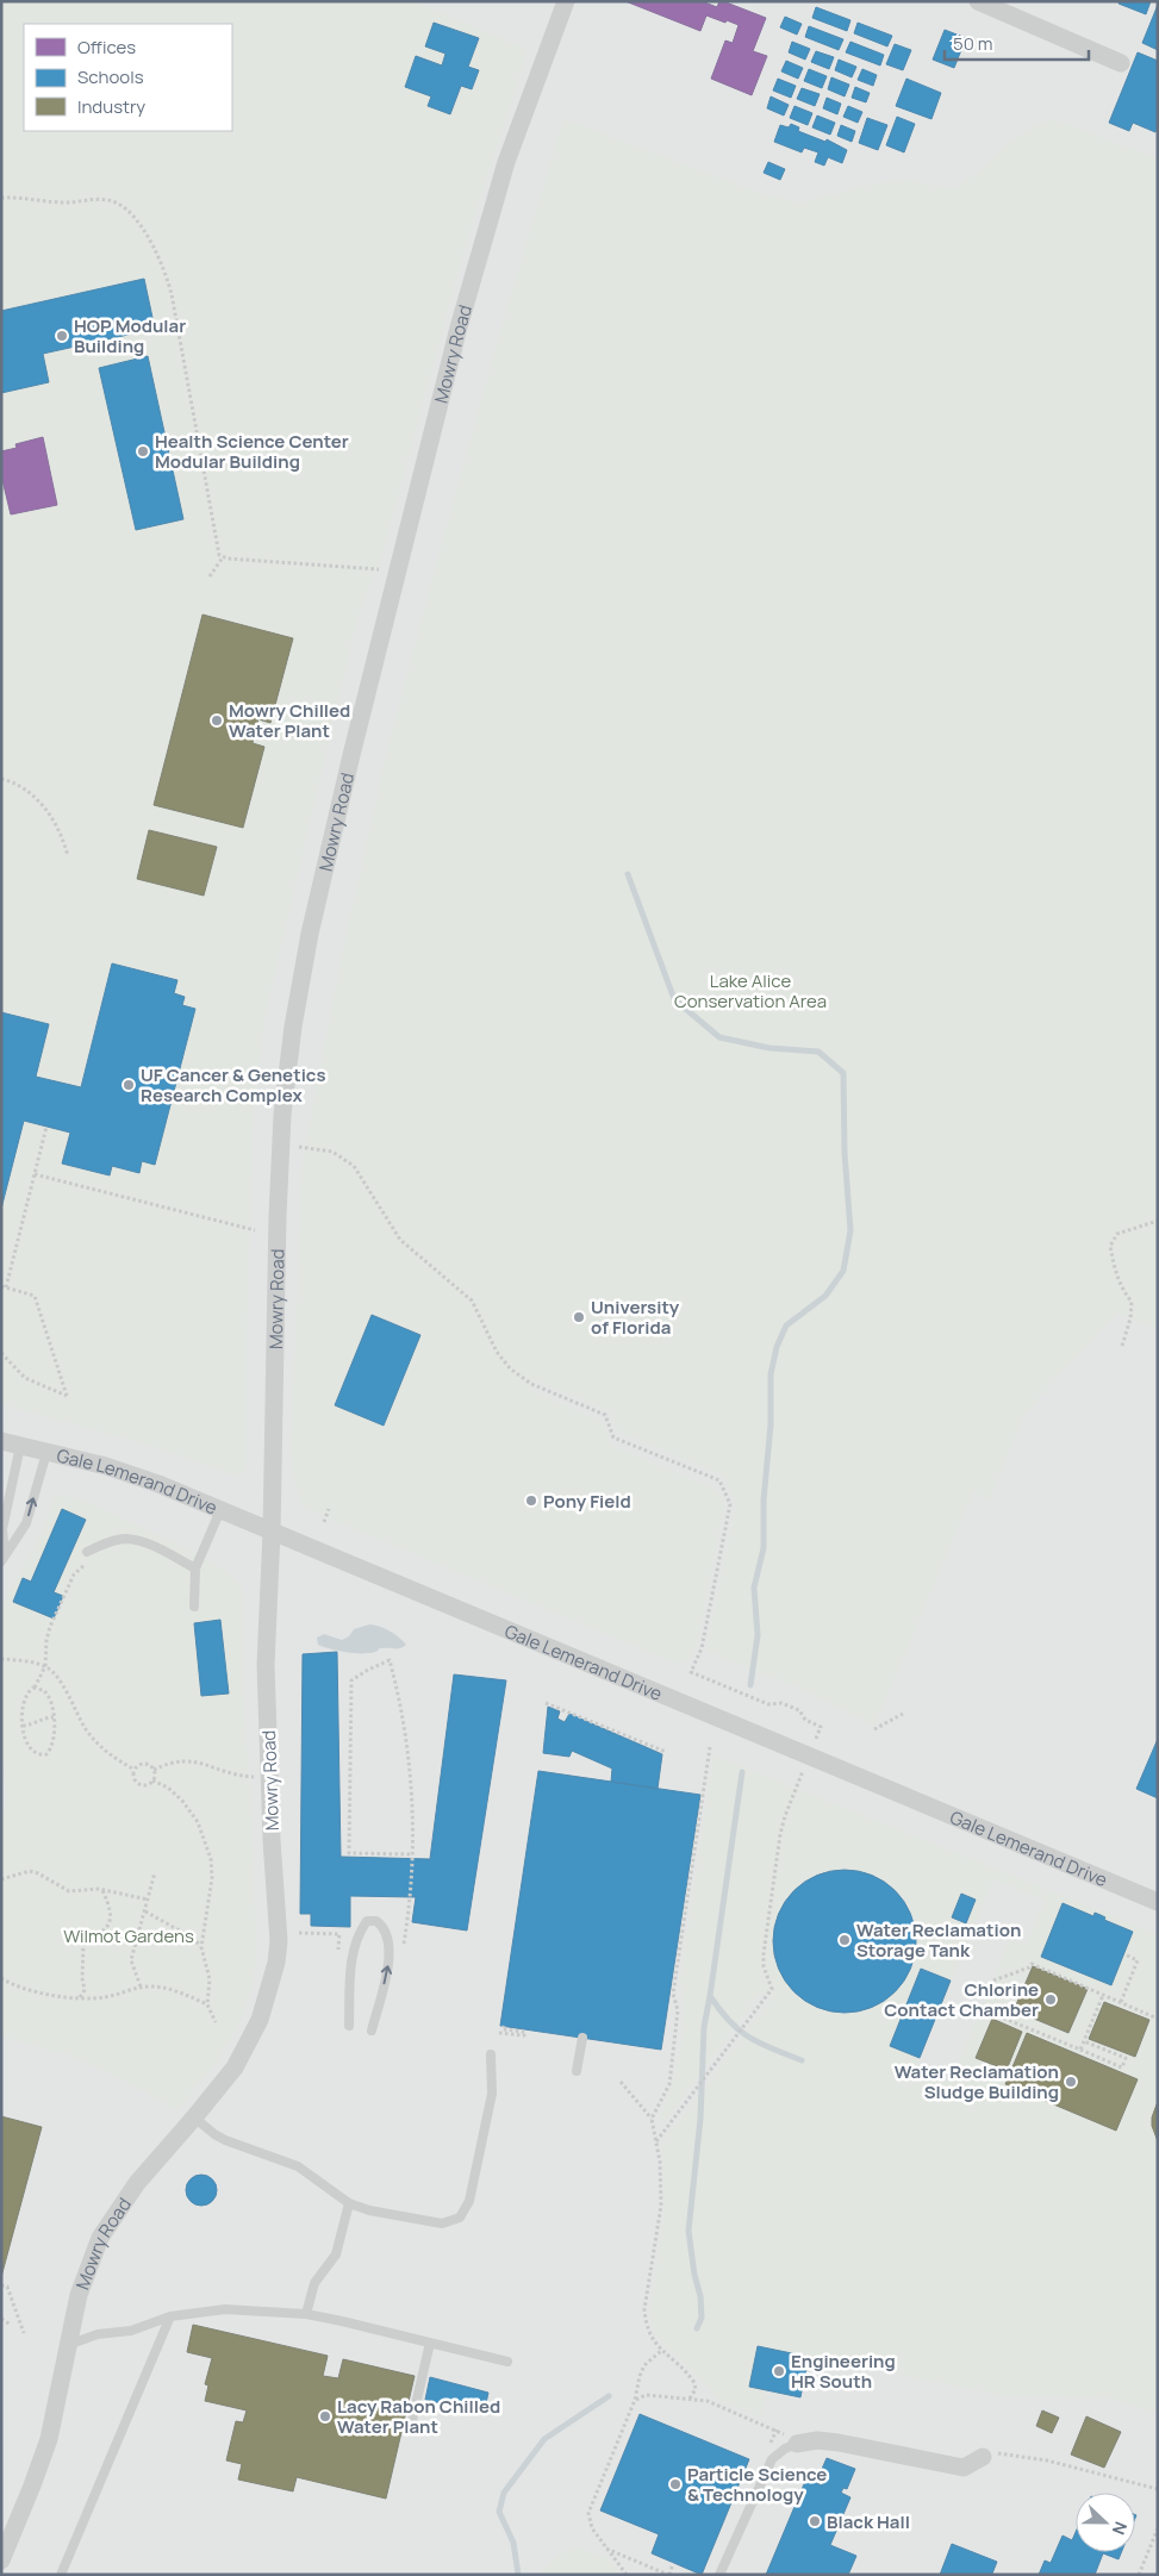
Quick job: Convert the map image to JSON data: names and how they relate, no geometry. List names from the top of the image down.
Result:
{
  "streets": {
    "street": ["Mowry Road", "Gale Lemerand Drive"]
  },
  "crossings": [
    ["Mowry Road", "Gale Lemerand Drive"]
  ],
  "parks": ["Lake Alice Conservation Area", "Wilmot Gardens"],
  "places": [
    "HOP Modular Building",
    "Health Science Center Modular Building",
    "Mowry Chilled Water Plant",
    "UF Cancer & Genetics Research Complex",
    "University of Florida",
    "Pony Field",
    "Water Reclamation Storage Tank",
    "Chlorine Contact Chamber",
    "Water Reclamation Sludge Building",
    "Engineering HR South",
    "Lacy Rabon Chilled Water Plant",
    "Particle Science & Technology",
    "Black Hall"
  ],
  "legend": ["Offices", "Schools", "Industry"],
  "scale_bar": "50 m",
  "north": "right"
}
